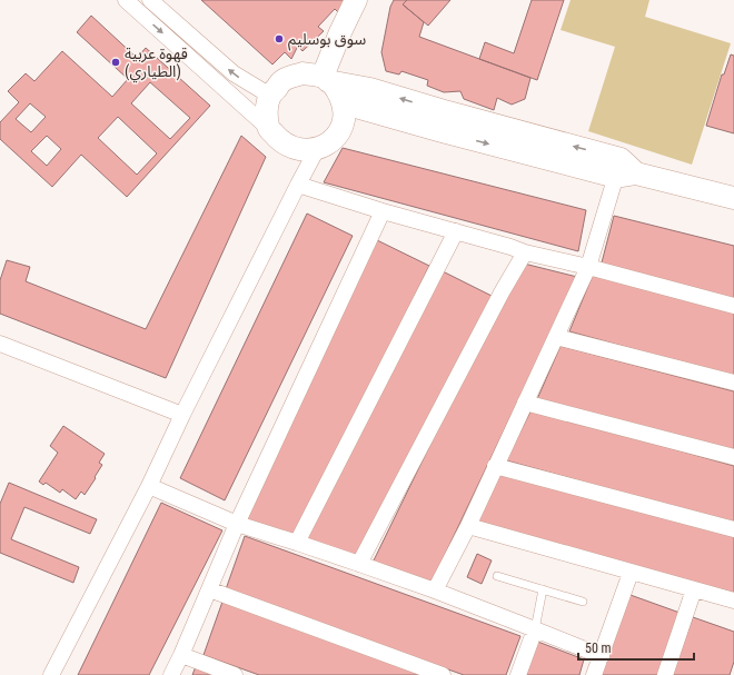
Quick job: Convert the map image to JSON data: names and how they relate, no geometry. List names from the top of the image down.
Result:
{
  "places": ["سوق بوسليم", "قهوة عربية (الطياري)"],
  "scale_bar": "50 m"
}
